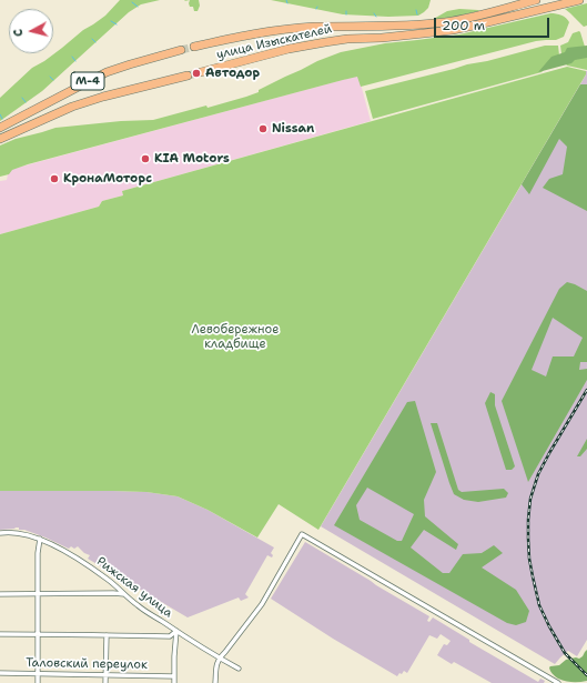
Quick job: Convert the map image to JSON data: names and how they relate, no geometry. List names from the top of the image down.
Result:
{
  "streets": {
    "highway": ["улица Изыскателей", "М-4"],
    "street": ["Рижская улица", "Таловский переулок"]
  },
  "parks": ["Левобережное кладбище"],
  "places": [
    "Автодор",
    "Nissan",
    "KIA Motors",
    "КронаМоторс"
  ],
  "scale_bar": "200 m",
  "north": "left"
}
